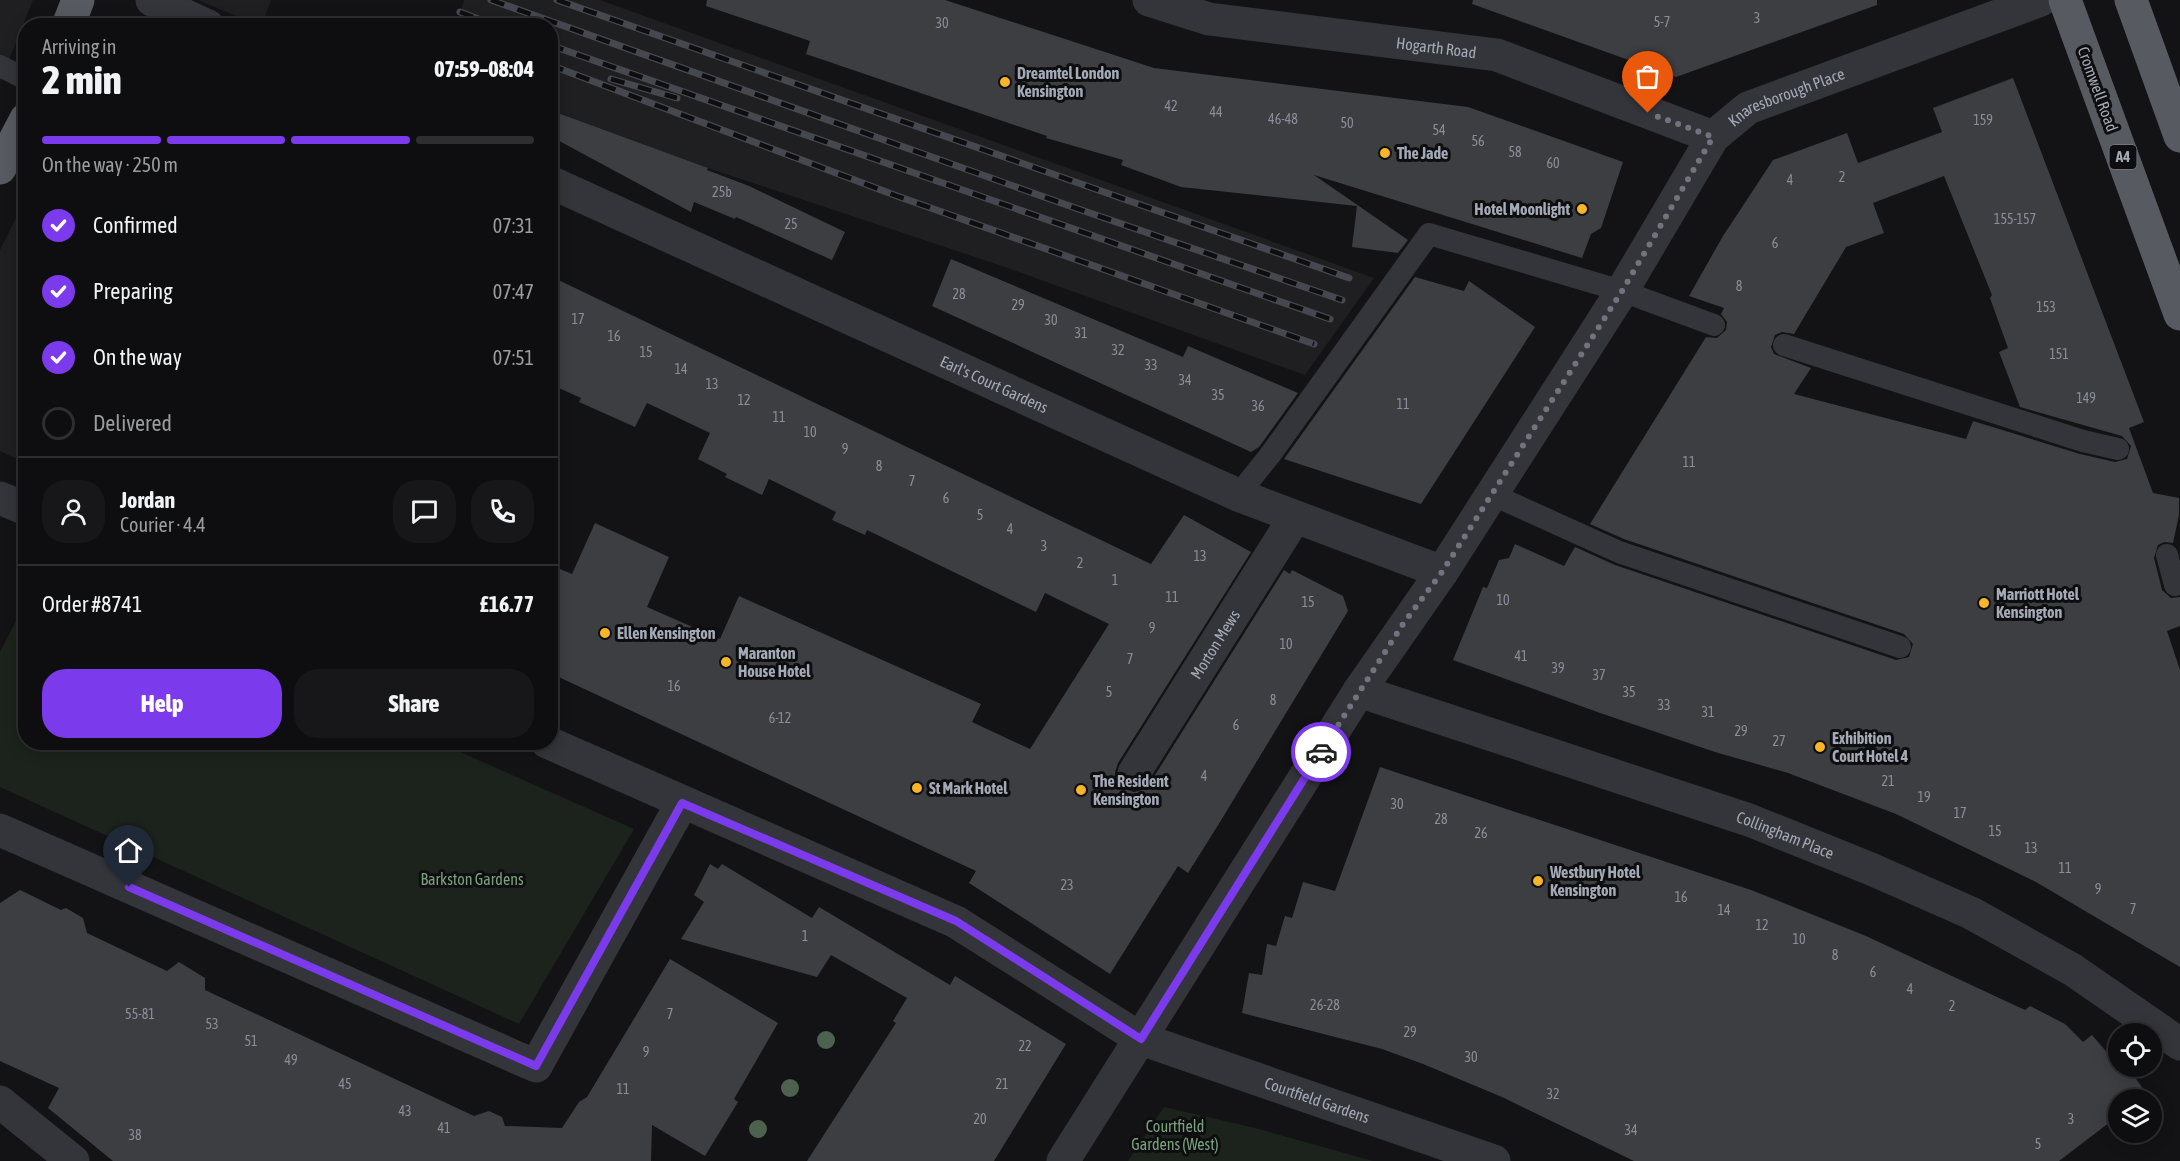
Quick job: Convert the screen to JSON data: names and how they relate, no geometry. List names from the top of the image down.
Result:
{
  "streets": {
    "highway": ["Cromwell Road", "A4"],
    "street": [
      "Hogarth Road",
      "Knaresborough Place",
      "Earl's Court Gardens",
      "Morton Mews",
      "Collingham Place",
      "Courtfield Gardens"
    ]
  },
  "crossings": [
    ["Hogarth Road", "Knaresborough Place"],
    ["Knaresborough Place", "Earl's Court Gardens"],
    ["Knaresborough Place", "Collingham Place"],
    ["Earl's Court Gardens", "Morton Mews"]
  ],
  "parks": ["Barkston Gardens", "Courtfield Gardens (West)"],
  "places": [
    "Dreamtel London Kensington",
    "The Jade",
    "Hotel Moonlight",
    "Marriott Hotel Kensington",
    "Ellen Kensington",
    "Maranton House Hotel",
    "Exhibition Court Hotel 4",
    "St Mark Hotel",
    "The Resident Kensington",
    "Westbury Hotel Kensington"
  ],
  "house_numbers": [
    "3",
    "5-7",
    "30",
    "42",
    "44",
    "46-48",
    "159",
    "50",
    "54",
    "56",
    "58",
    "60",
    "2",
    "4",
    "25b",
    "155-157",
    "25",
    "6",
    "8",
    "28",
    "29",
    "153",
    "17",
    "30",
    "31",
    "16",
    "32",
    "15",
    "151",
    "33",
    "14",
    "34",
    "13",
    "35",
    "149",
    "12",
    "11",
    "36",
    "11",
    "10",
    "9",
    "11",
    "8",
    "7",
    "6",
    "5",
    "4",
    "3",
    "13",
    "2",
    "1",
    "11",
    "10",
    "15",
    "9",
    "10",
    "41",
    "7",
    "39",
    "37",
    "16",
    "5",
    "35",
    "8",
    "33",
    "31",
    "6-12",
    "6",
    "29",
    "27",
    "4",
    "21",
    "19",
    "30",
    "17",
    "28",
    "15",
    "26",
    "13",
    "11",
    "23",
    "9",
    "16",
    "7",
    "14",
    "12",
    "1",
    "10",
    "8",
    "6",
    "4",
    "26-28",
    "2",
    "55-81",
    "7",
    "53",
    "29",
    "51",
    "22",
    "9",
    "30",
    "49",
    "45",
    "21",
    "11",
    "32",
    "43",
    "20",
    "3",
    "41",
    "34",
    "38",
    "5"
  ],
  "page": {
    "heading": ["2 min", "Arriving in", "07:59–08:04"],
    "panel": [
      "Jordan",
      "Courier · 4.4",
      "Order #8741",
      "£16.77"
    ],
    "bar": "On the way · 250 m",
    "list": [
      ["Confirmed", "07:31"],
      ["Preparing", "07:47"],
      ["On the way", "07:51"],
      "Delivered"
    ],
    "buttons": ["Help", "Share"]
  }
}
